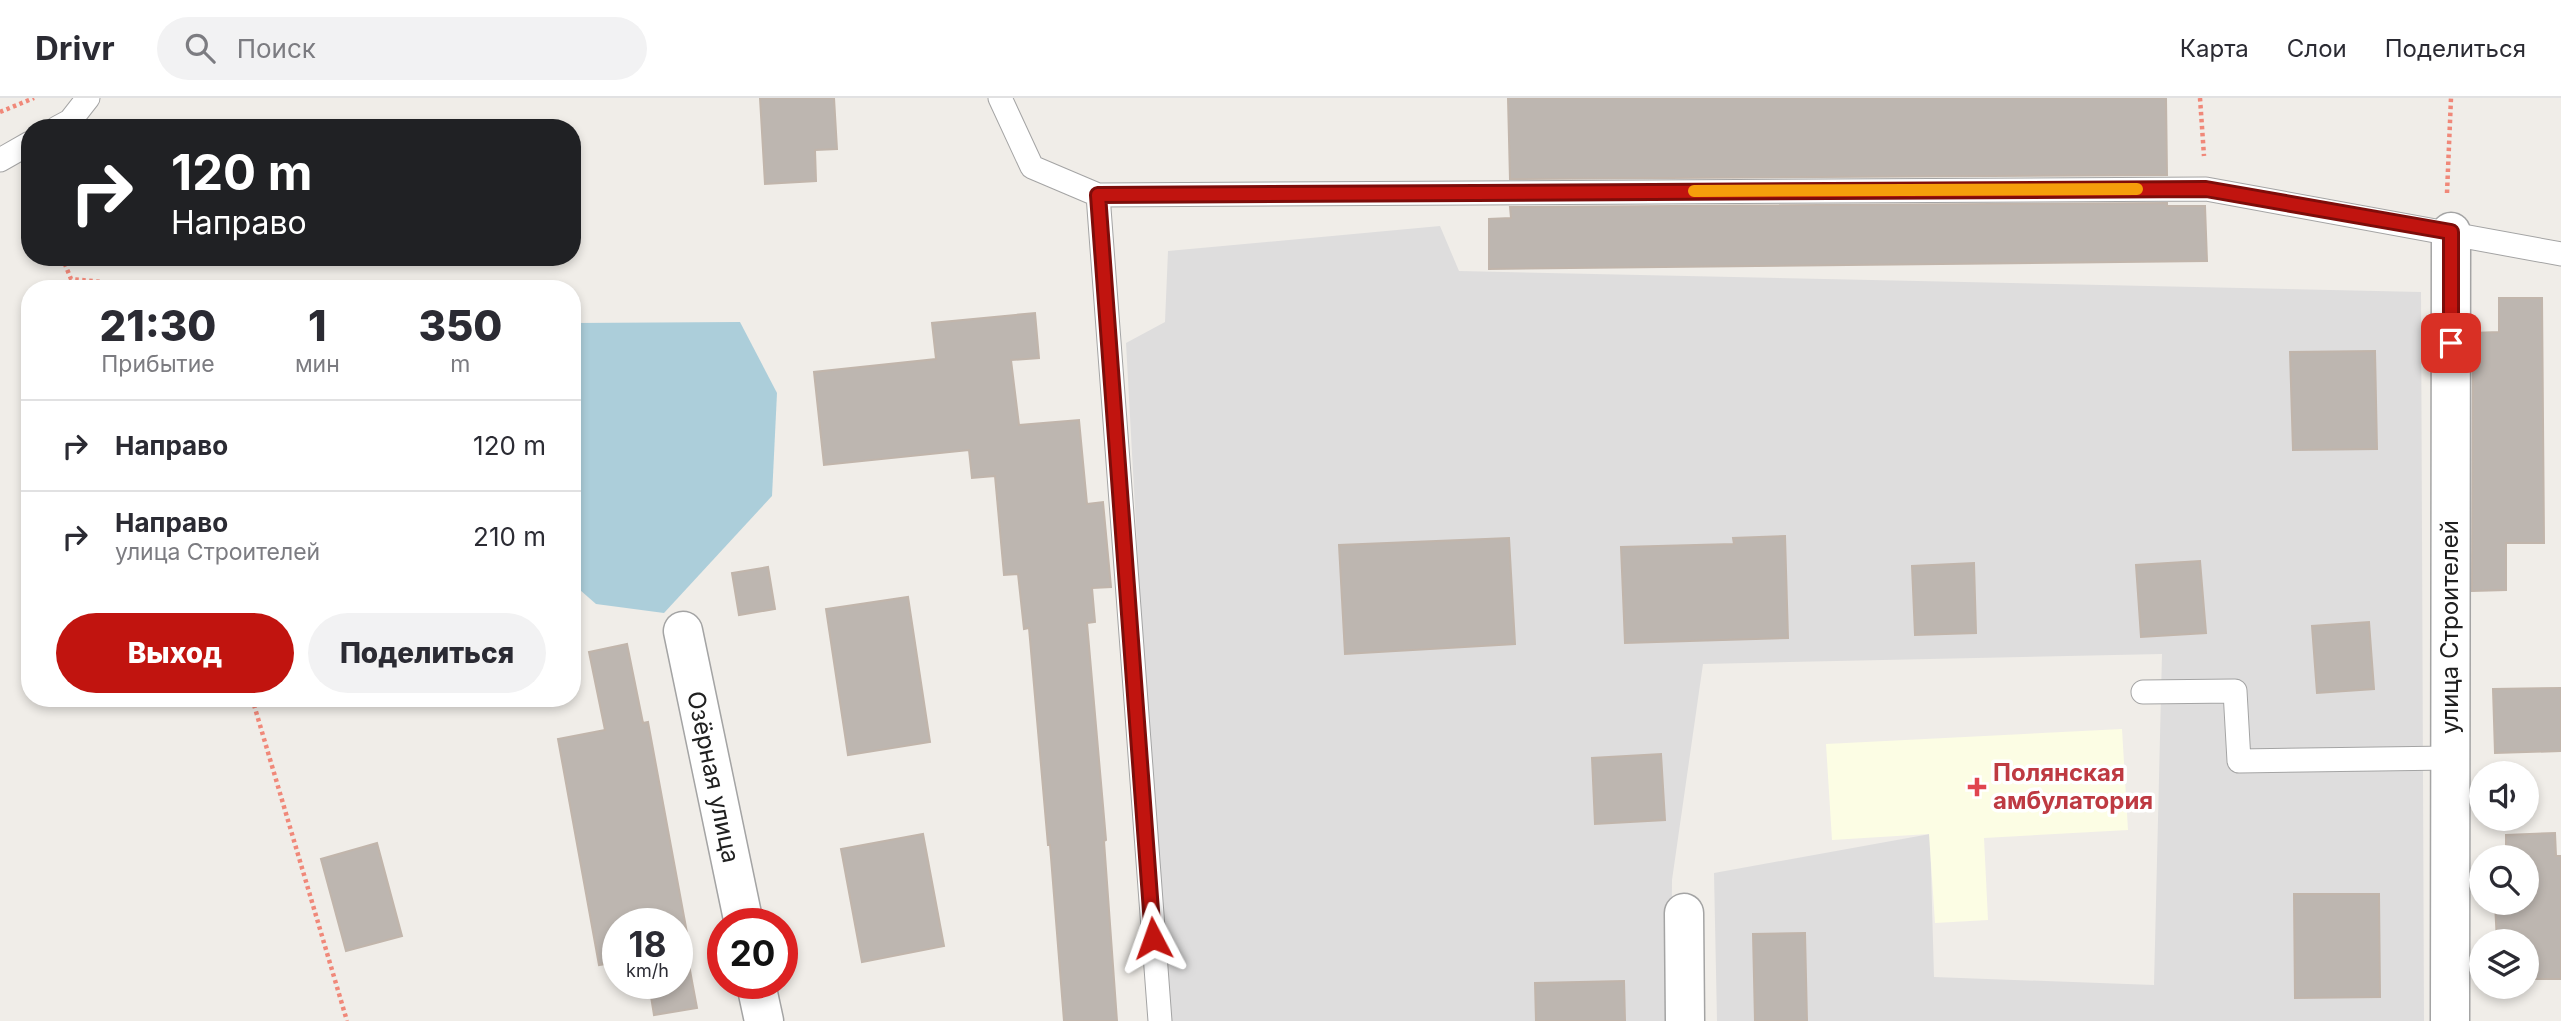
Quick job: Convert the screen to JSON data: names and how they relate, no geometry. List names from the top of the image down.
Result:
{
  "streets": {
    "street": ["улица Строителей", "Озёрная улица"]
  },
  "places": {
    "health": ["Полянская амбулатория"]
  },
  "page": {
    "header": "Drivr",
    "search": "Поиск",
    "nav": ["Карта", "Слои", "Поделиться"],
    "turn": ["120 m", "Направо"],
    "eta": [
      "21:30",
      "Прибытие",
      "1",
      "мин",
      "350",
      "m"
    ],
    "list": [
      {
        "name": "Направо",
        "value": "120 m"
      },
      {
        "name": "Направо",
        "note": "улица Строителей",
        "value": "210 m"
      }
    ],
    "buttons": ["Выход", "Поделиться"],
    "speed": "18 km/h",
    "limit": "20"
  }
}
